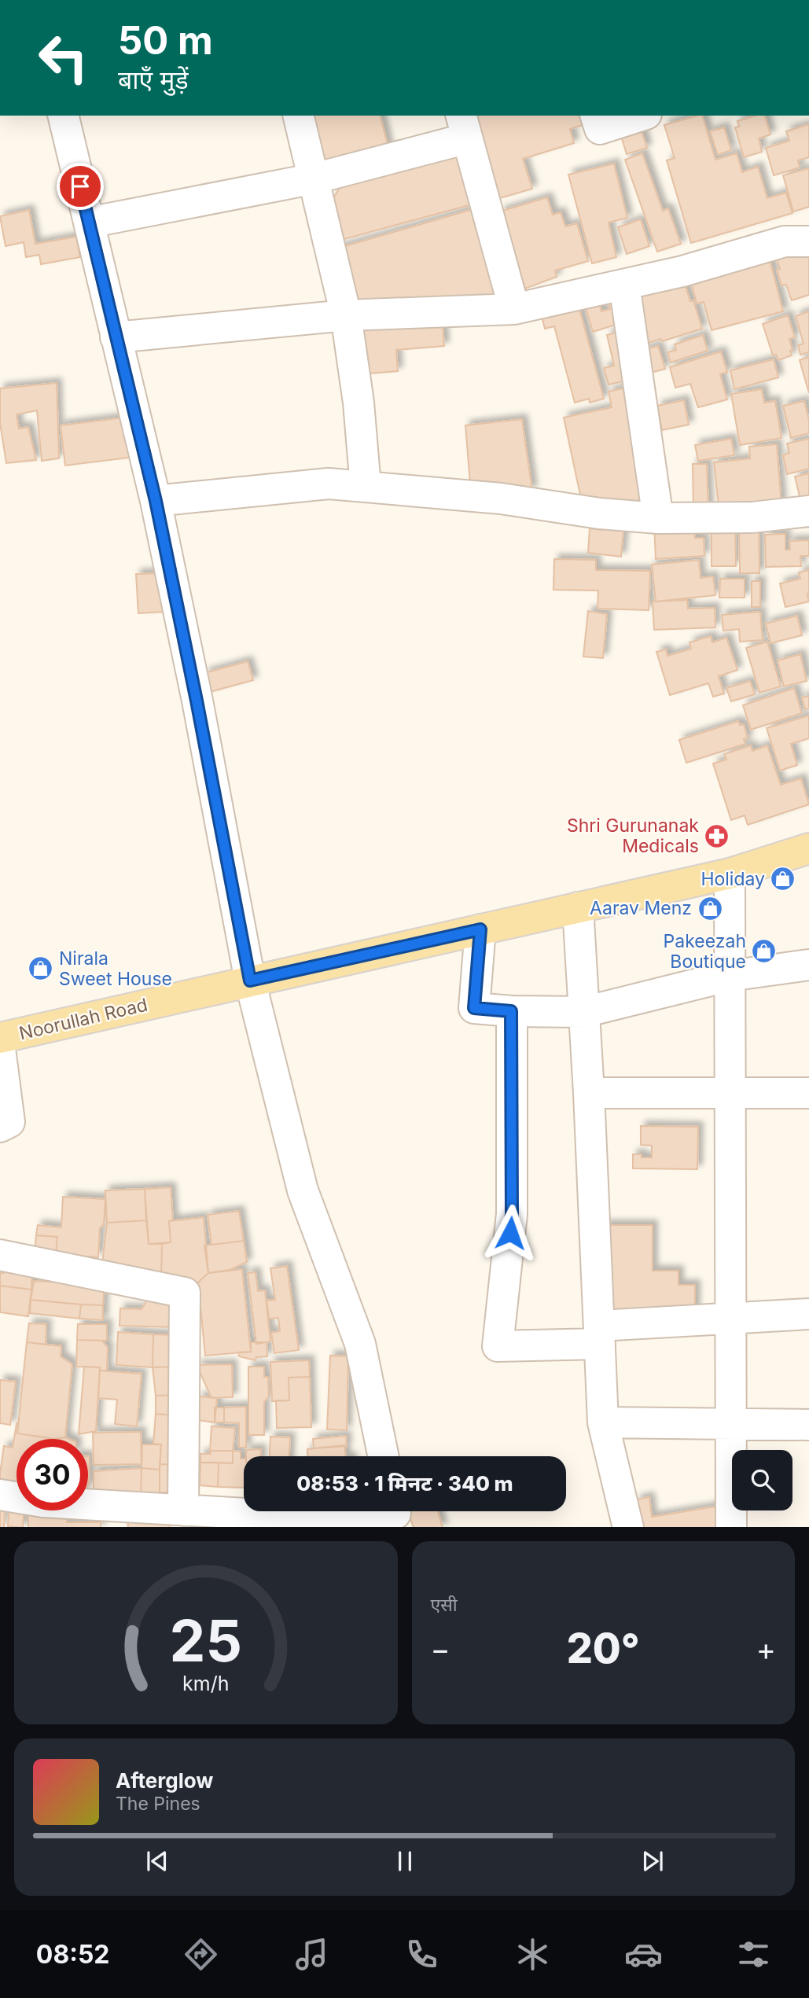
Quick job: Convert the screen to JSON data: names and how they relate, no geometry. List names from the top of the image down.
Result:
{
  "streets": {
    "main road": ["Noorullah Road"]
  },
  "places": {
    "pharmacy": ["Shri Gurunanak Medicals"],
    "shop": [
      "Holiday",
      "Aarav Menz",
      "Pakeezah Boutique",
      "Nirala Sweet House"
    ]
  },
  "page": {
    "turn": ["50 m", "बाएँ मुड़ें"],
    "limit": "30",
    "trip": "08:53 · 1 मिनट · 340 m",
    "tile": "एसी",
    "heat": ["−", "20°", "+"],
    "song": ["Afterglow", "The Pines"],
    "tabs": "08:52",
    "gauge": ["25", "km/h"]
  }
}
